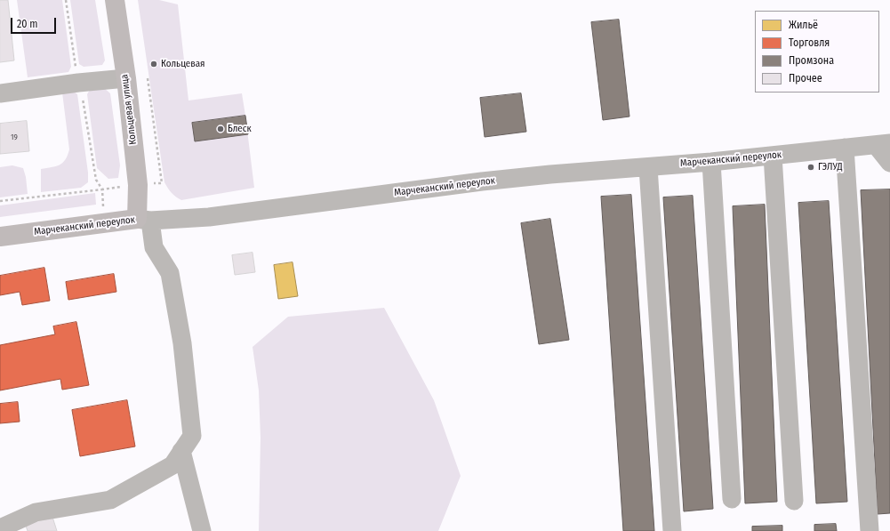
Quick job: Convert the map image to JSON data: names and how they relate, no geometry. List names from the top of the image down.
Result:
{
  "streets": {
    "main road": ["Кольцевая улица", "Марчеканский переулок"]
  },
  "crossings": [
    ["Кольцевая улица", "Марчеканский переулок"]
  ],
  "places": ["Кольцевая", "Блеск", "ГЭЛУД"],
  "house_numbers": ["19"],
  "legend": [
    "Жильё",
    "Торговля",
    "Промзона",
    "Прочее"
  ],
  "scale_bar": "20 m"
}
